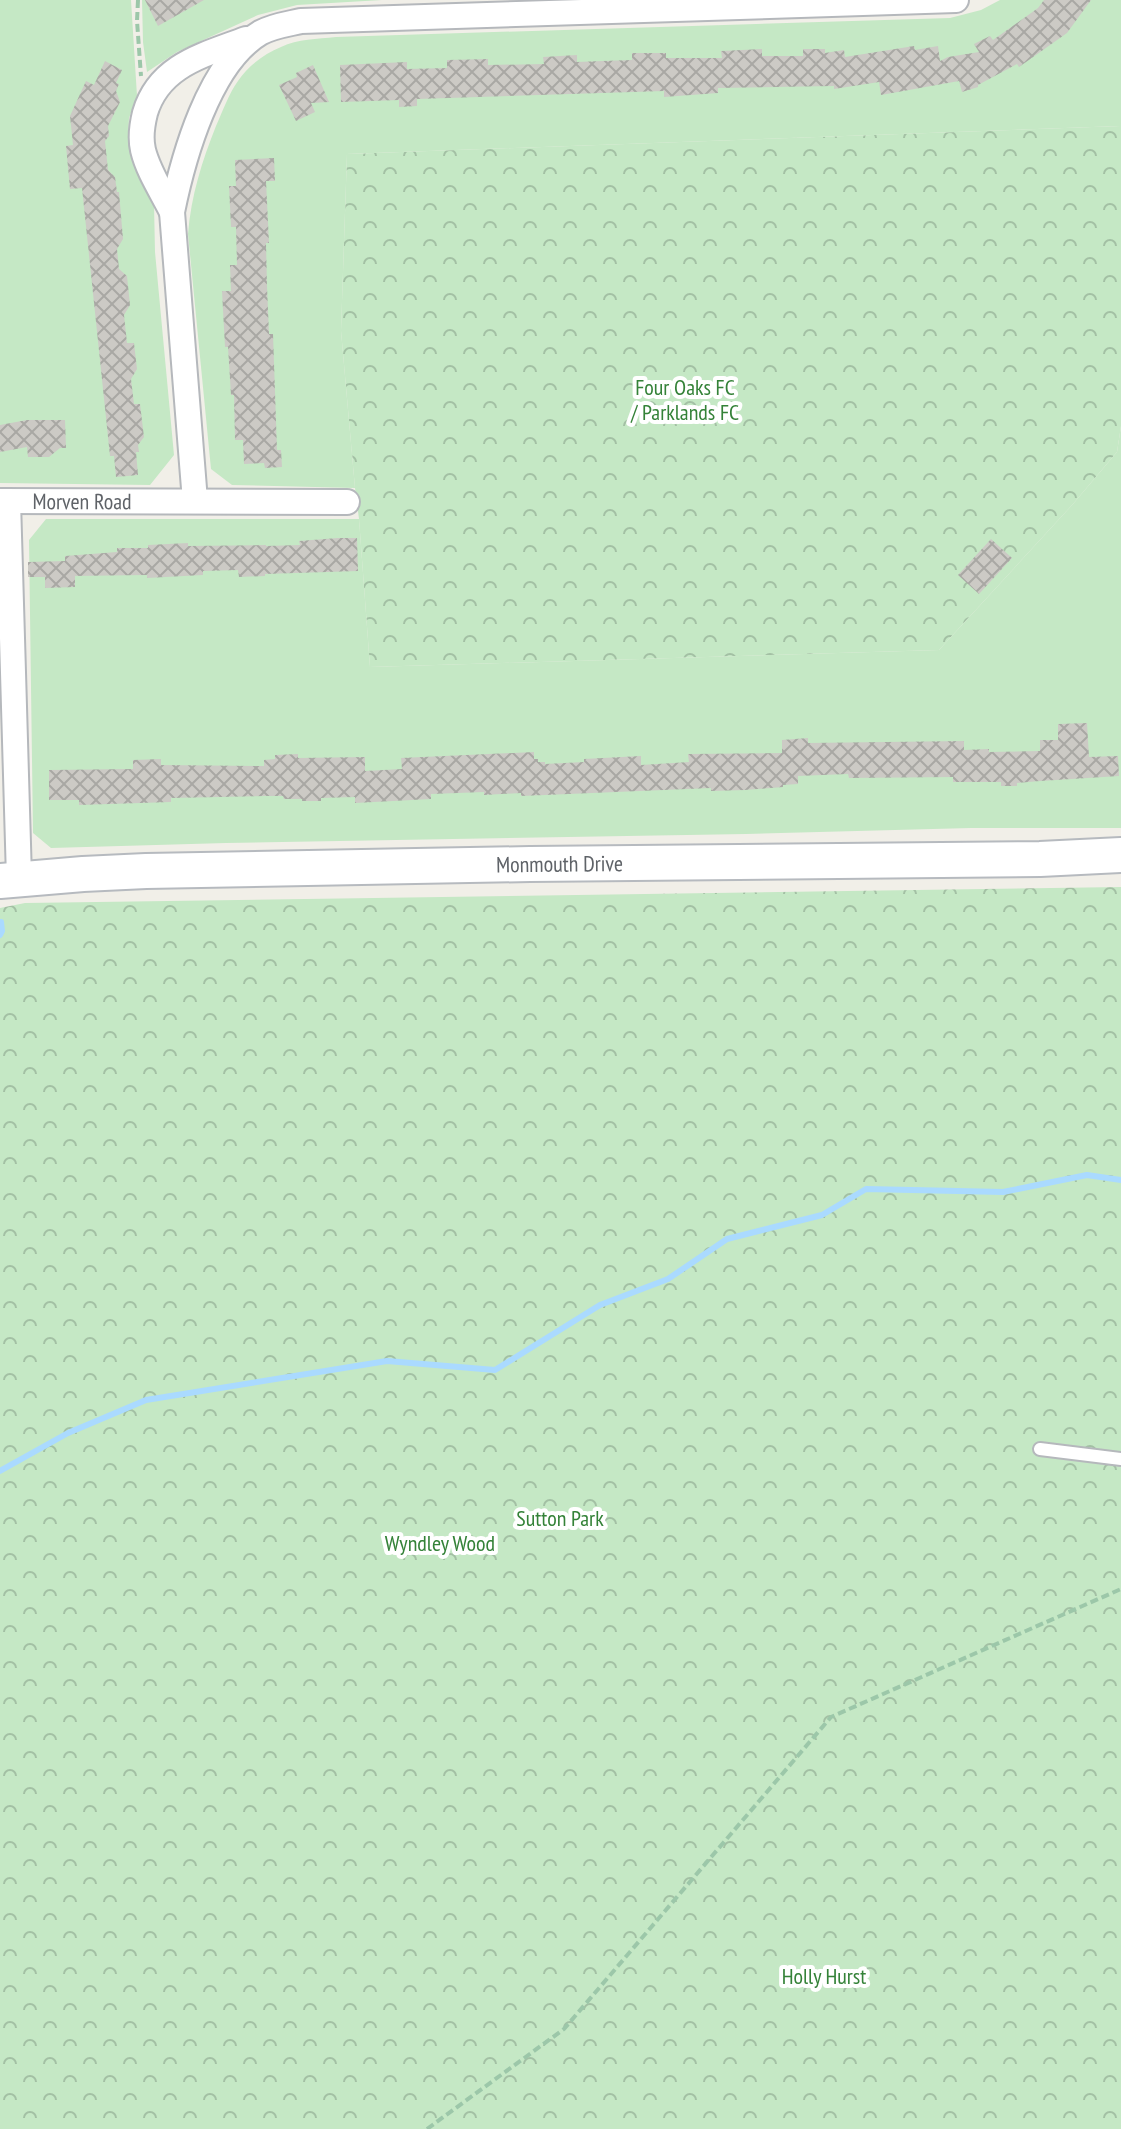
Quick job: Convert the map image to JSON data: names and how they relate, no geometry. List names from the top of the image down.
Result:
{
  "streets": {
    "street": ["Morven Road", "Monmouth Drive"]
  },
  "crossings": [
    ["Morven Road", "Monmouth Drive"]
  ],
  "parks": [
    "Four Oaks FC / Parklands FC",
    "Sutton Park",
    "Wyndley Wood",
    "Holly Hurst"
  ]
}
